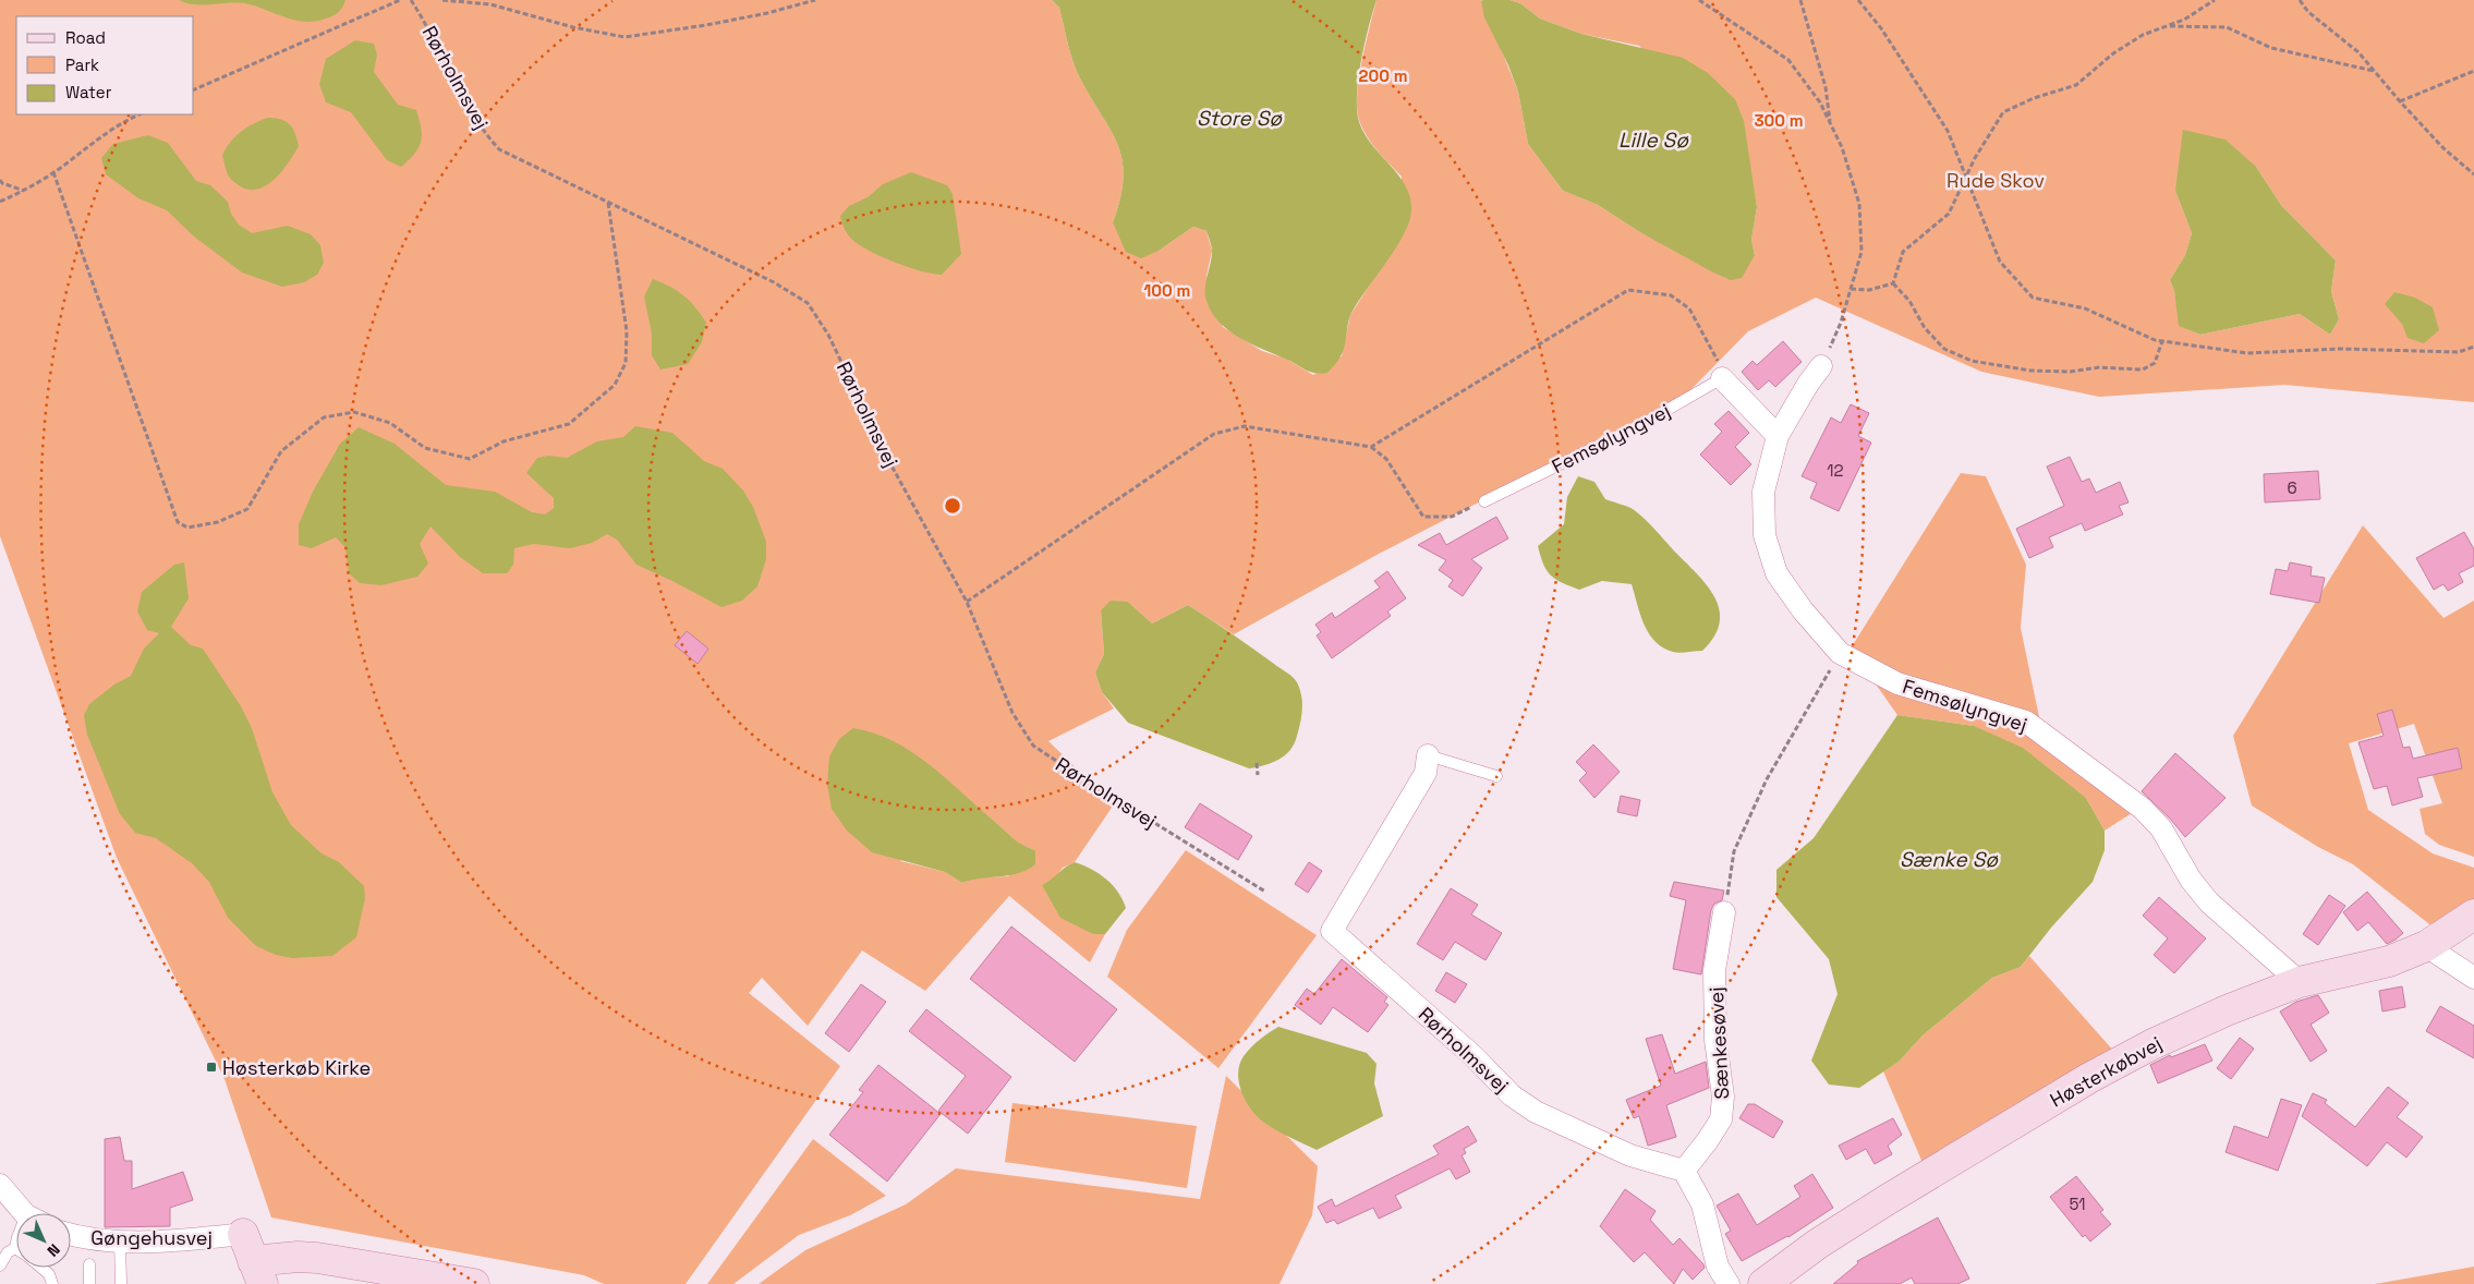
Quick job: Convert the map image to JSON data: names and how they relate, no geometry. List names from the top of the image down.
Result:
{
  "streets": {
    "street": [
      "Rørholmsvej",
      "Femsølyngvej",
      "Sænkesøvej",
      "Høsterkøbvej",
      "Gøngehusvej"
    ]
  },
  "crossings": [
    ["Rørholmsvej", "Sænkesøvej"],
    ["Femsølyngvej", "Høsterkøbvej"]
  ],
  "water": ["Store Sø", "Lille Sø", "Sænke Sø"],
  "parks": ["Rude Skov"],
  "places": {
    "transit": ["Høsterkøb Kirke"]
  },
  "house_numbers": ["12", "6", "51"],
  "legend": ["Road", "Park", "Water"],
  "north": "bottom right",
  "rings": ["200 m", "300 m", "100 m"]
}
